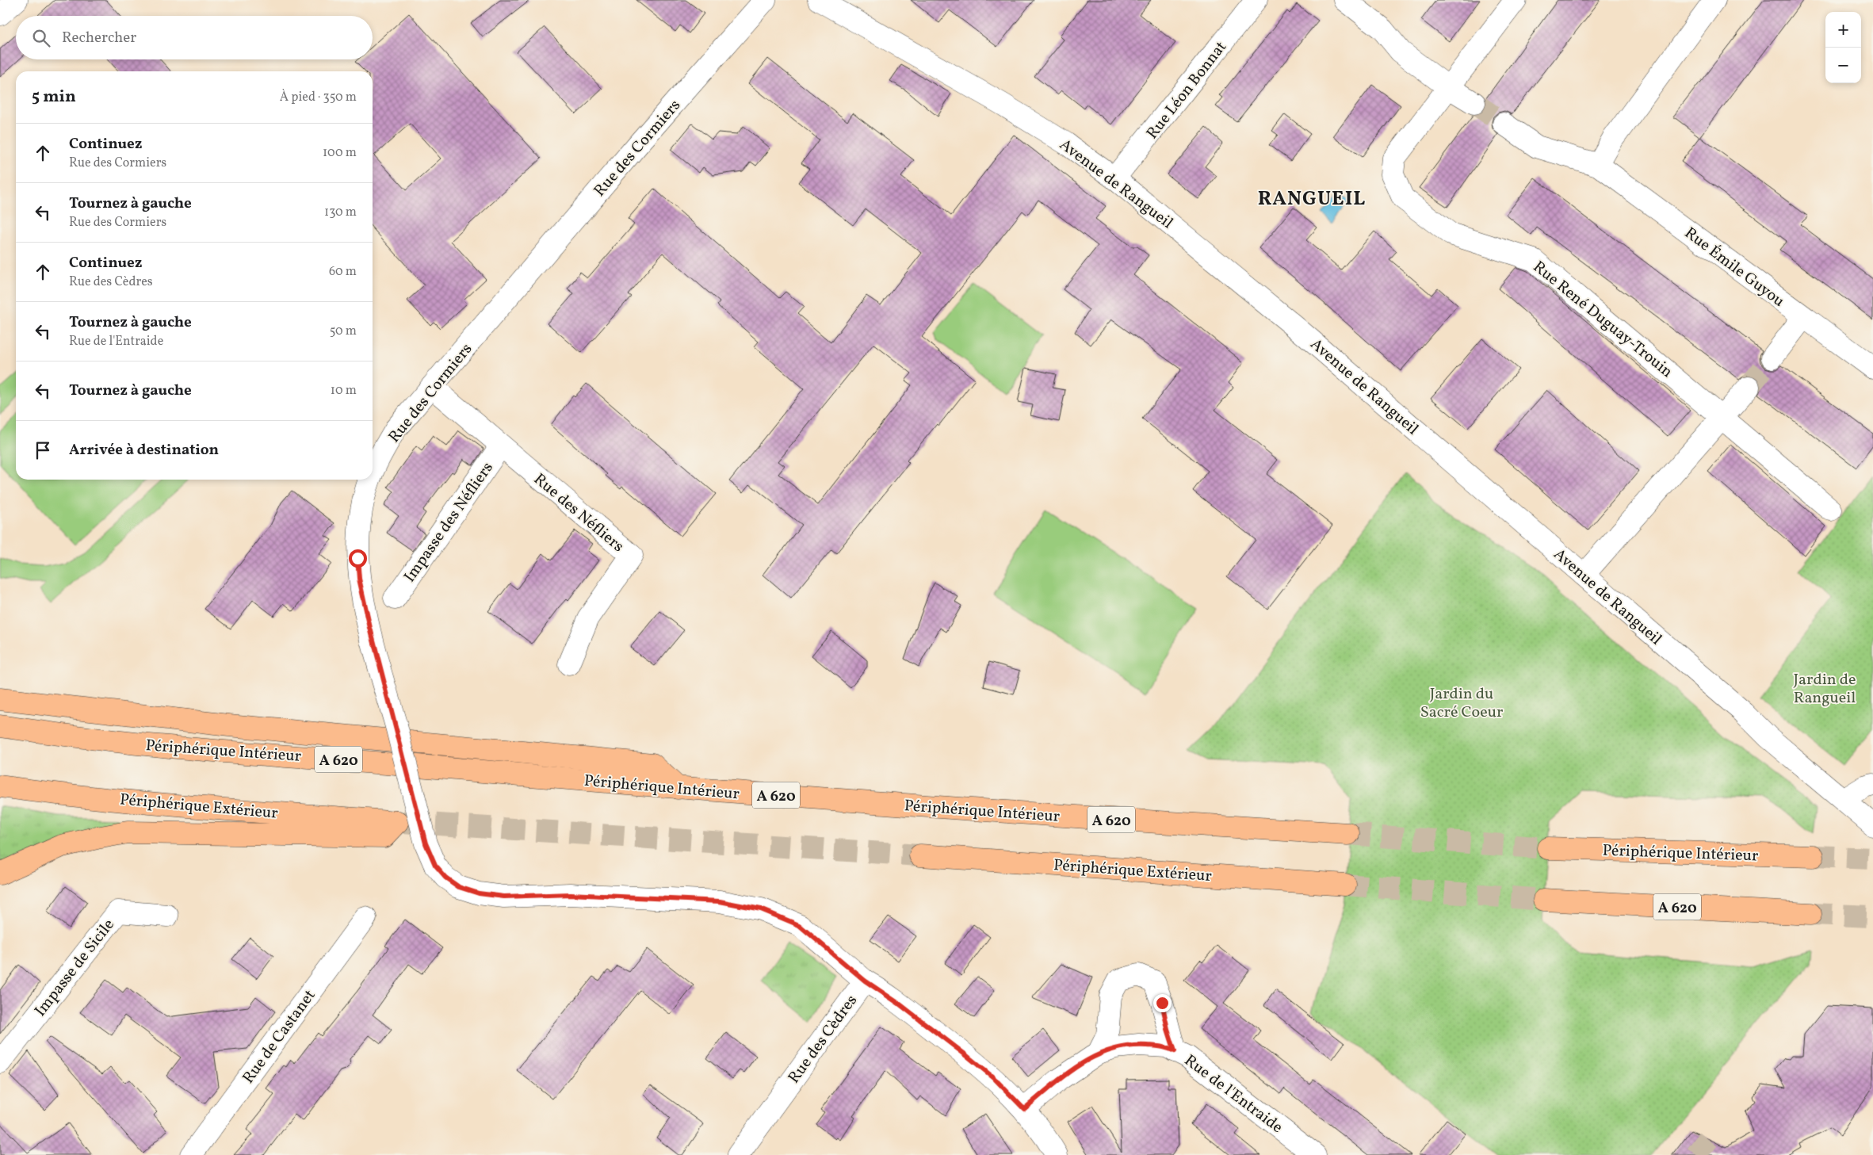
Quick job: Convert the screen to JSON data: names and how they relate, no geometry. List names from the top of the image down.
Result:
{
  "streets": {
    "highway": ["Périphérique Intérieur", "A 620", "Périphérique Extérieur"],
    "street": [
      "Rue Léon Bonnat",
      "Rue des Cormiers",
      "Avenue de Rangueil",
      "Rue Émile Guyou",
      "Rue René Duguay-Trouin",
      "Rue des Néfliers",
      "Impasse des Néfliers",
      "Impasse de Sicile",
      "Rue de Castanet",
      "Rue des Cèdres",
      "Rue de l'Entraide"
    ]
  },
  "crossings": [
    ["Rue Léon Bonnat", "Avenue de Rangueil"],
    ["Rue des Cormiers", "Rue des Néfliers"],
    ["Rue des Cormiers", "Rue des Cèdres"],
    ["Rue des Néfliers", "Impasse des Néfliers"],
    ["Rue des Cèdres", "Rue de l'Entraide"]
  ],
  "districts": ["RANGUEIL"],
  "parks": ["Jardin de Rangueil", "Jardin du Sacré Coeur"],
  "page": {
    "map_buttons": ["+", "−"],
    "search": "Rechercher",
    "heading": ["5 min", "À pied · 350 m"],
    "list": [
      ["Continuez", "Rue des Cormiers", "100 m"],
      ["Tournez à gauche", "Rue des Cormiers", "130 m"],
      ["Continuez", "Rue des Cèdres", "60 m"],
      ["Tournez à gauche", "Rue de l'Entraide", "50 m"],
      ["Tournez à gauche", "10 m"],
      "Arrivée à destination"
    ]
  }
}
